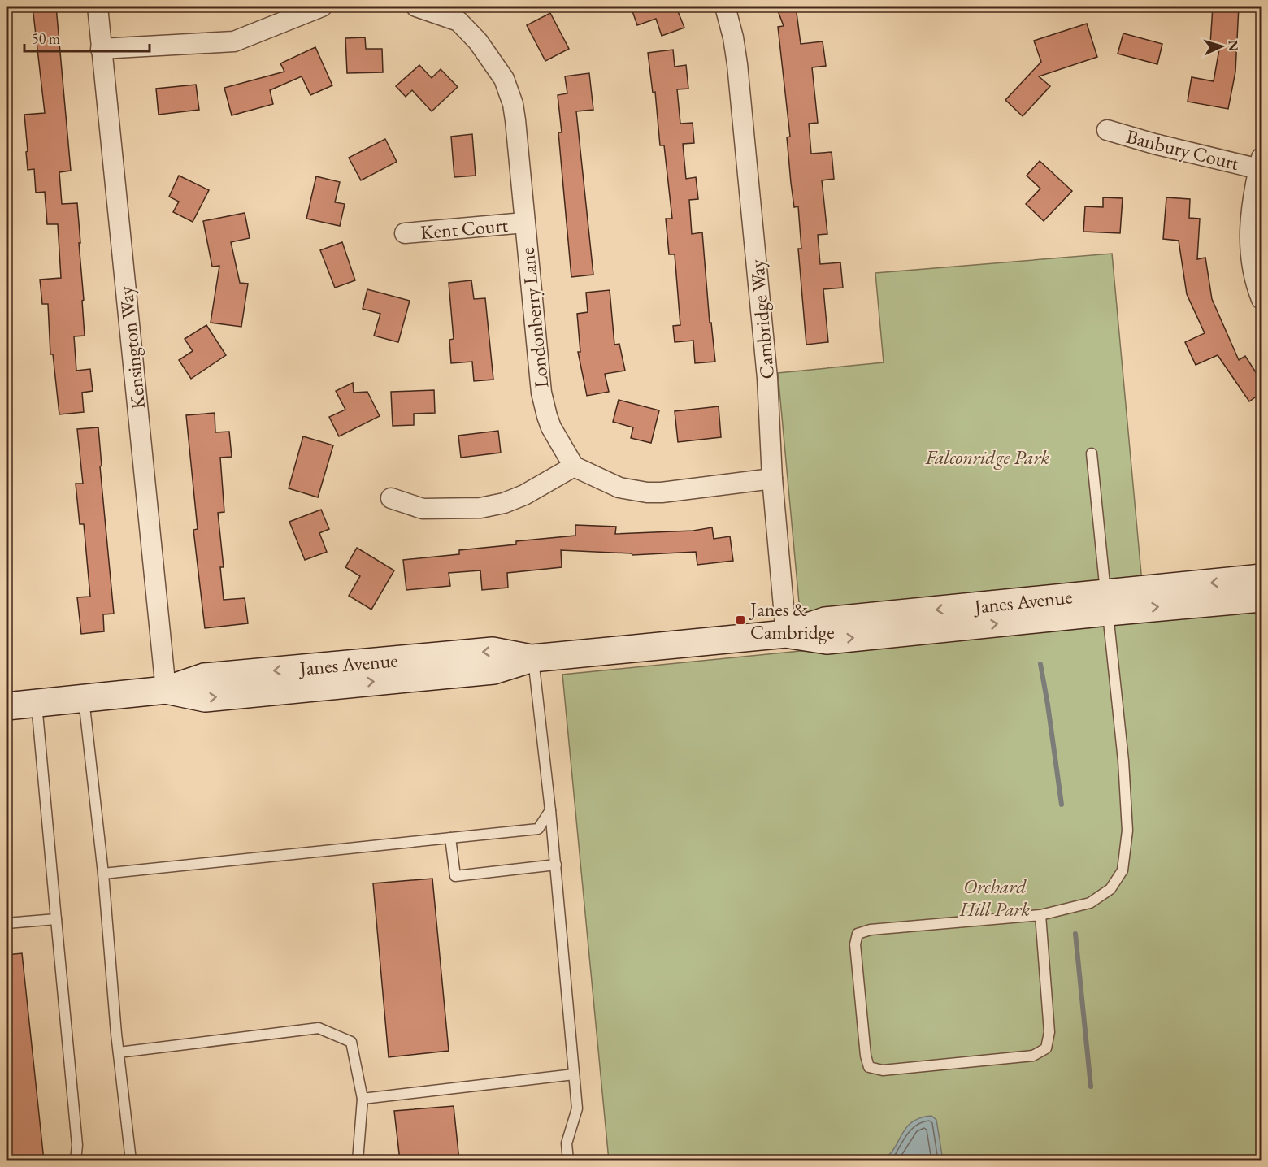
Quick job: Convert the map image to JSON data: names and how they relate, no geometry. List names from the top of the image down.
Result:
{
  "streets": {
    "street": [
      "Banbury Court",
      "Kent Court",
      "Londonberry Lane",
      "Cambridge Way",
      "Kensington Way",
      "Janes Avenue"
    ]
  },
  "crossings": [
    ["Kent Court", "Londonberry Lane"],
    ["Cambridge Way", "Janes Avenue"],
    ["Kensington Way", "Janes Avenue"]
  ],
  "parks": ["Falconridge Park", "Orchard Hill Park"],
  "places": {
    "transit": ["Janes & Cambridge"]
  },
  "scale_bar": "50 m",
  "north": "right"
}
